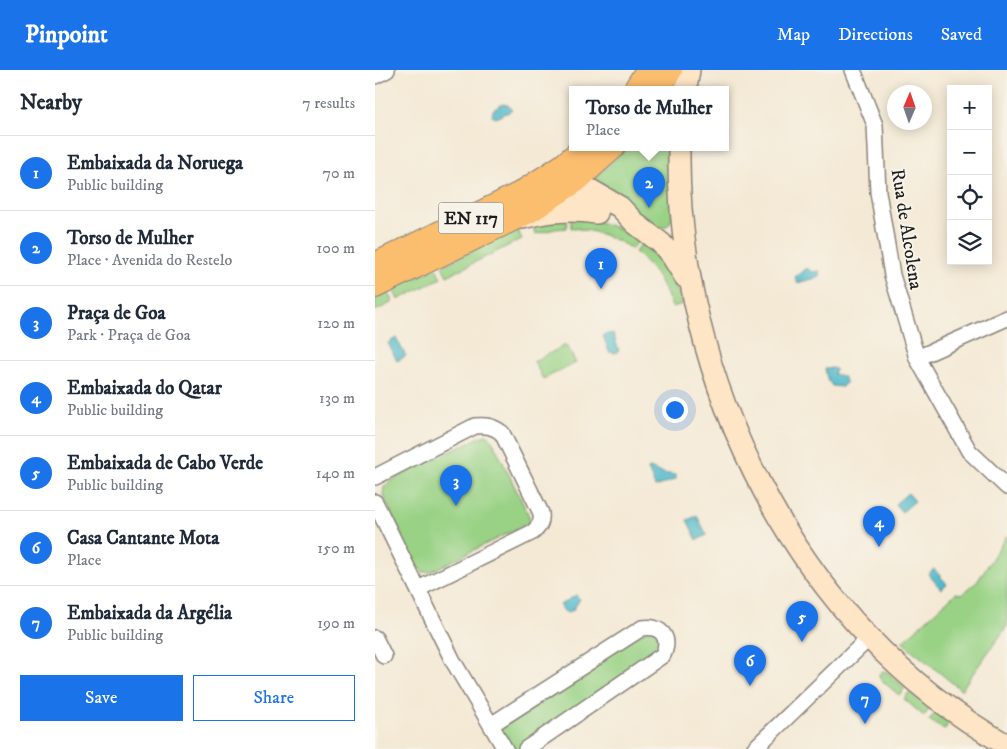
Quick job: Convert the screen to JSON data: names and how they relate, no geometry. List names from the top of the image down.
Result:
{
  "streets": {
    "main road": ["EN 117"],
    "street": ["Rua de Alcolena"]
  },
  "north": "top",
  "page": {
    "header": "Pinpoint",
    "nav": ["Map", "Directions", "Saved"],
    "heading": ["Nearby", "7 results"],
    "map_buttons": ["+", "−"],
    "popup": ["Torso de Mulher", "Place"],
    "list": [
      {
        "mark": "1",
        "name": "Embaixada da Noruega",
        "note": "Public building",
        "value": "70 m"
      },
      {
        "mark": "2",
        "name": "Torso de Mulher",
        "note": "Place · Avenida do Restelo",
        "value": "100 m"
      },
      {
        "mark": "3",
        "name": "Praça de Goa",
        "note": "Park · Praça de Goa",
        "value": "120 m"
      },
      {
        "mark": "4",
        "name": "Embaixada do Qatar",
        "note": "Public building",
        "value": "130 m"
      },
      {
        "mark": "5",
        "name": "Embaixada de Cabo Verde",
        "note": "Public building",
        "value": "140 m"
      },
      {
        "mark": "6",
        "name": "Casa Cantante Mota",
        "note": "Place",
        "value": "150 m"
      },
      {
        "mark": "7",
        "name": "Embaixada da Argélia",
        "note": "Public building",
        "value": "190 m"
      }
    ],
    "pins": [
      "2",
      "1",
      "3",
      "4",
      "5",
      "6",
      "7"
    ],
    "buttons": ["Save", "Share"]
  }
}
